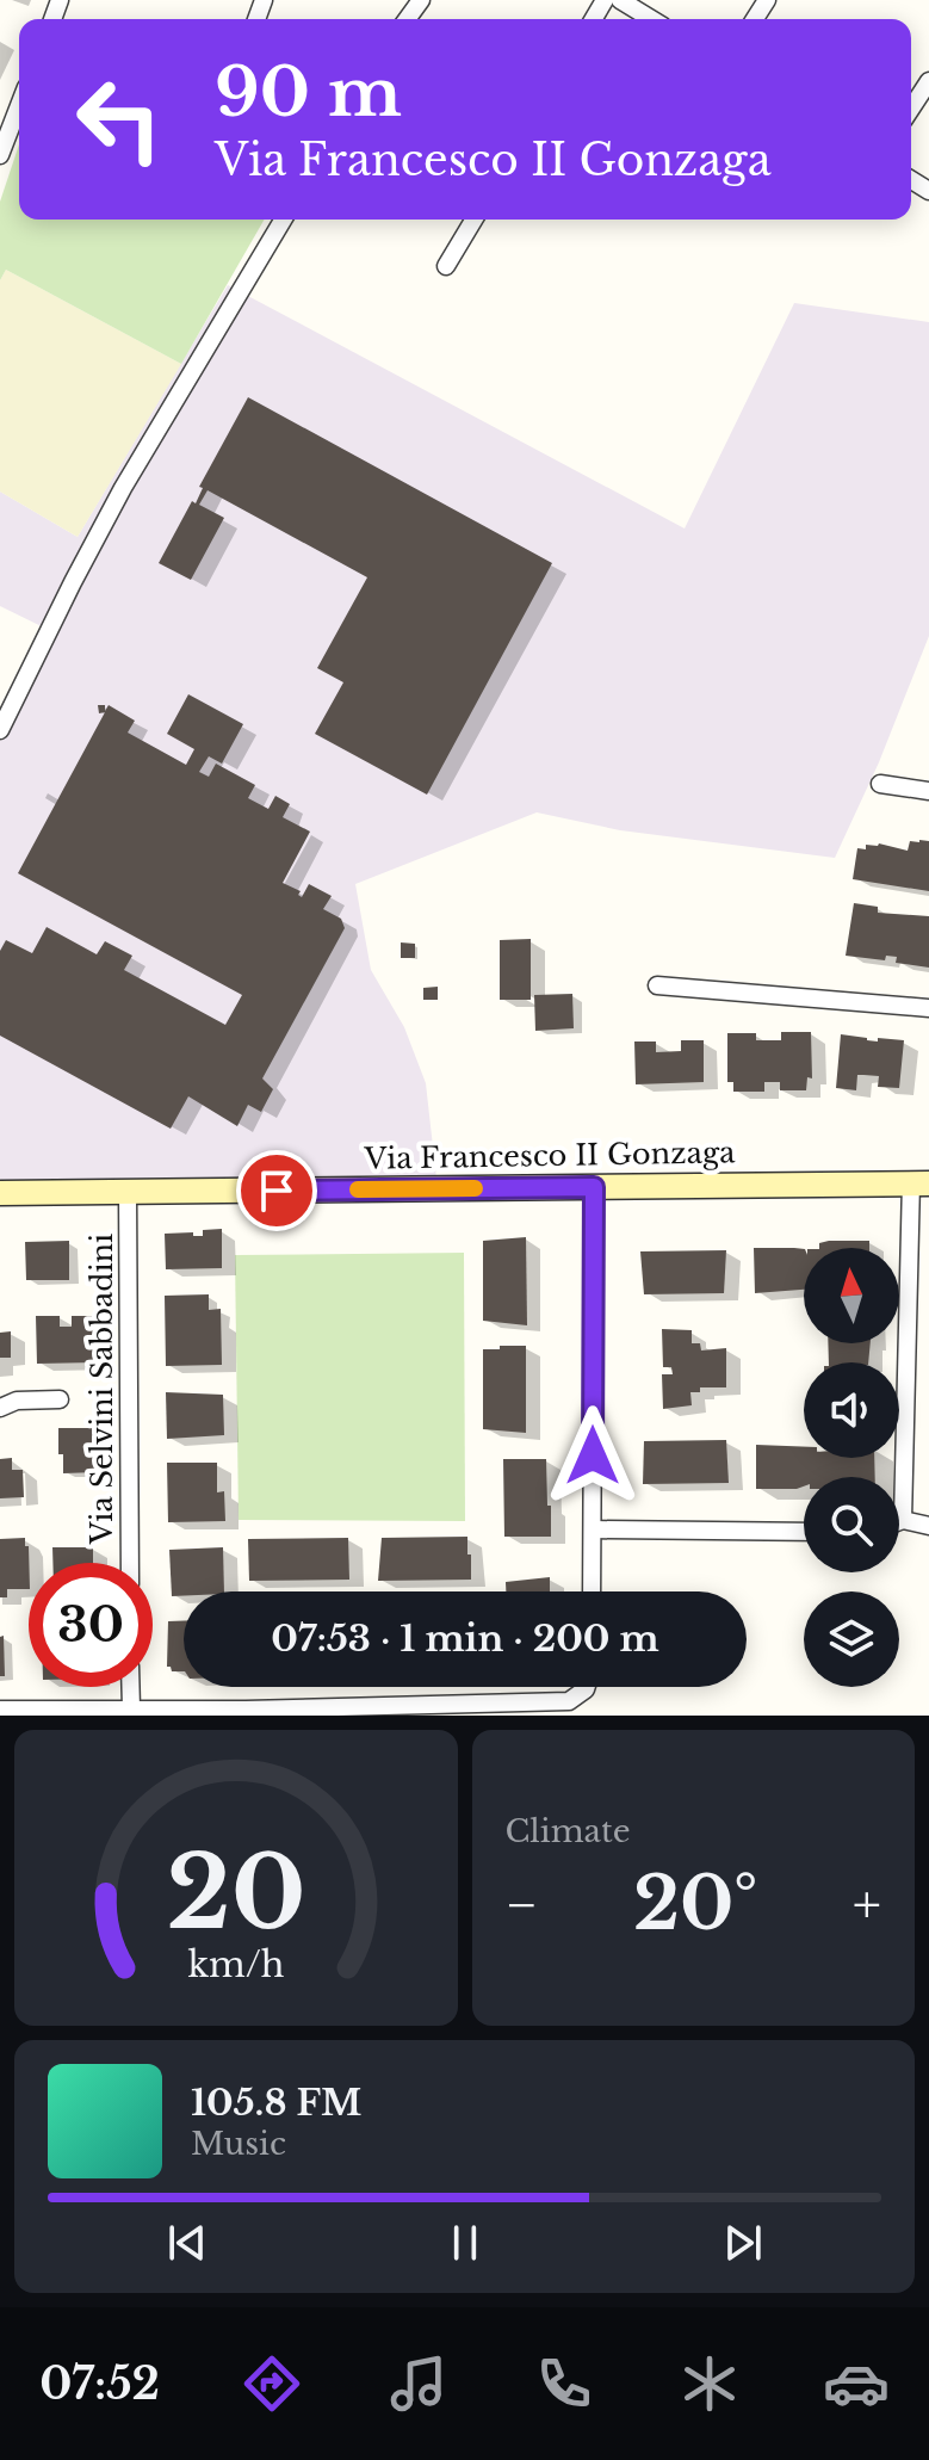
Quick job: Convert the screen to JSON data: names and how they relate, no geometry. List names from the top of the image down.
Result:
{
  "streets": {
    "street": ["Via Francesco II Gonzaga", "Via Selvini Sabbadini"]
  },
  "crossings": [
    ["Via Francesco II Gonzaga", "Via Selvini Sabbadini"]
  ],
  "north": "top",
  "page": {
    "turn": ["90 m", "Via Francesco II Gonzaga"],
    "limit": "30",
    "trip": "07:53 · 1 min · 200 m",
    "tile": "Climate",
    "heat": ["−", "20°", "+"],
    "song": ["105.8 FM", "Music"],
    "tabs": "07:52",
    "gauge": ["20", "km/h"]
  }
}
